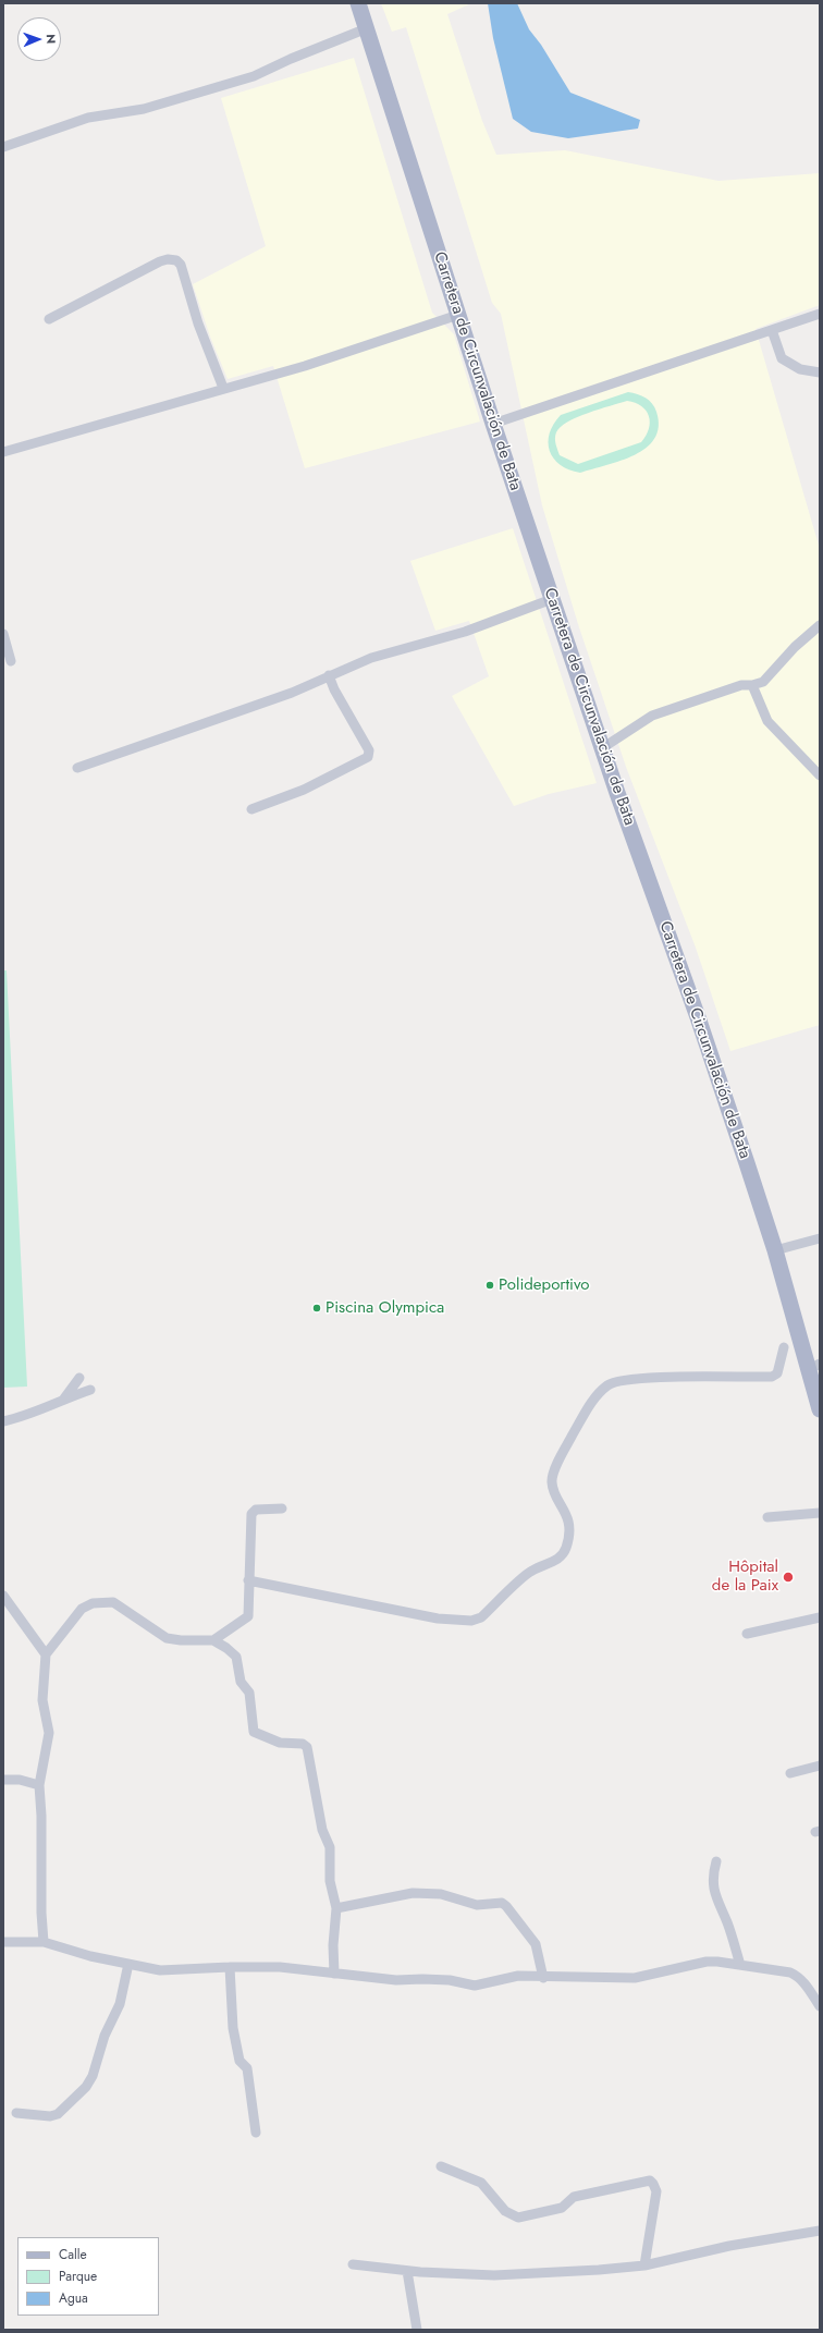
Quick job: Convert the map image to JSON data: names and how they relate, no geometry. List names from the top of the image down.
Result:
{
  "streets": {
    "main road": ["Carretera de Circunvalación de Bata"]
  },
  "places": ["Polideportivo", "Piscina Olympica", "Hôpital de la Paix"],
  "legend": ["Calle", "Parque", "Agua"],
  "north": "right"
}
